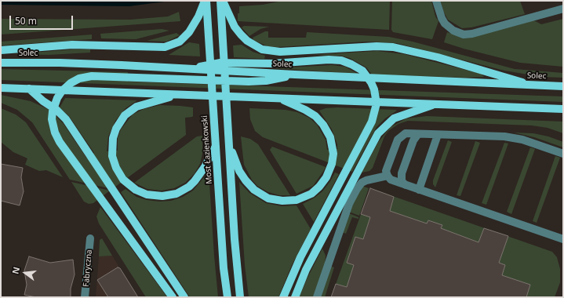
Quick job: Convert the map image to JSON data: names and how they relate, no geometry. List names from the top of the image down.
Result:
{
  "streets": {
    "main road": ["Solec", "Most Łazienkowski"],
    "street": ["Fabryczna"]
  },
  "scale_bar": "50 m",
  "north": "left"
}
